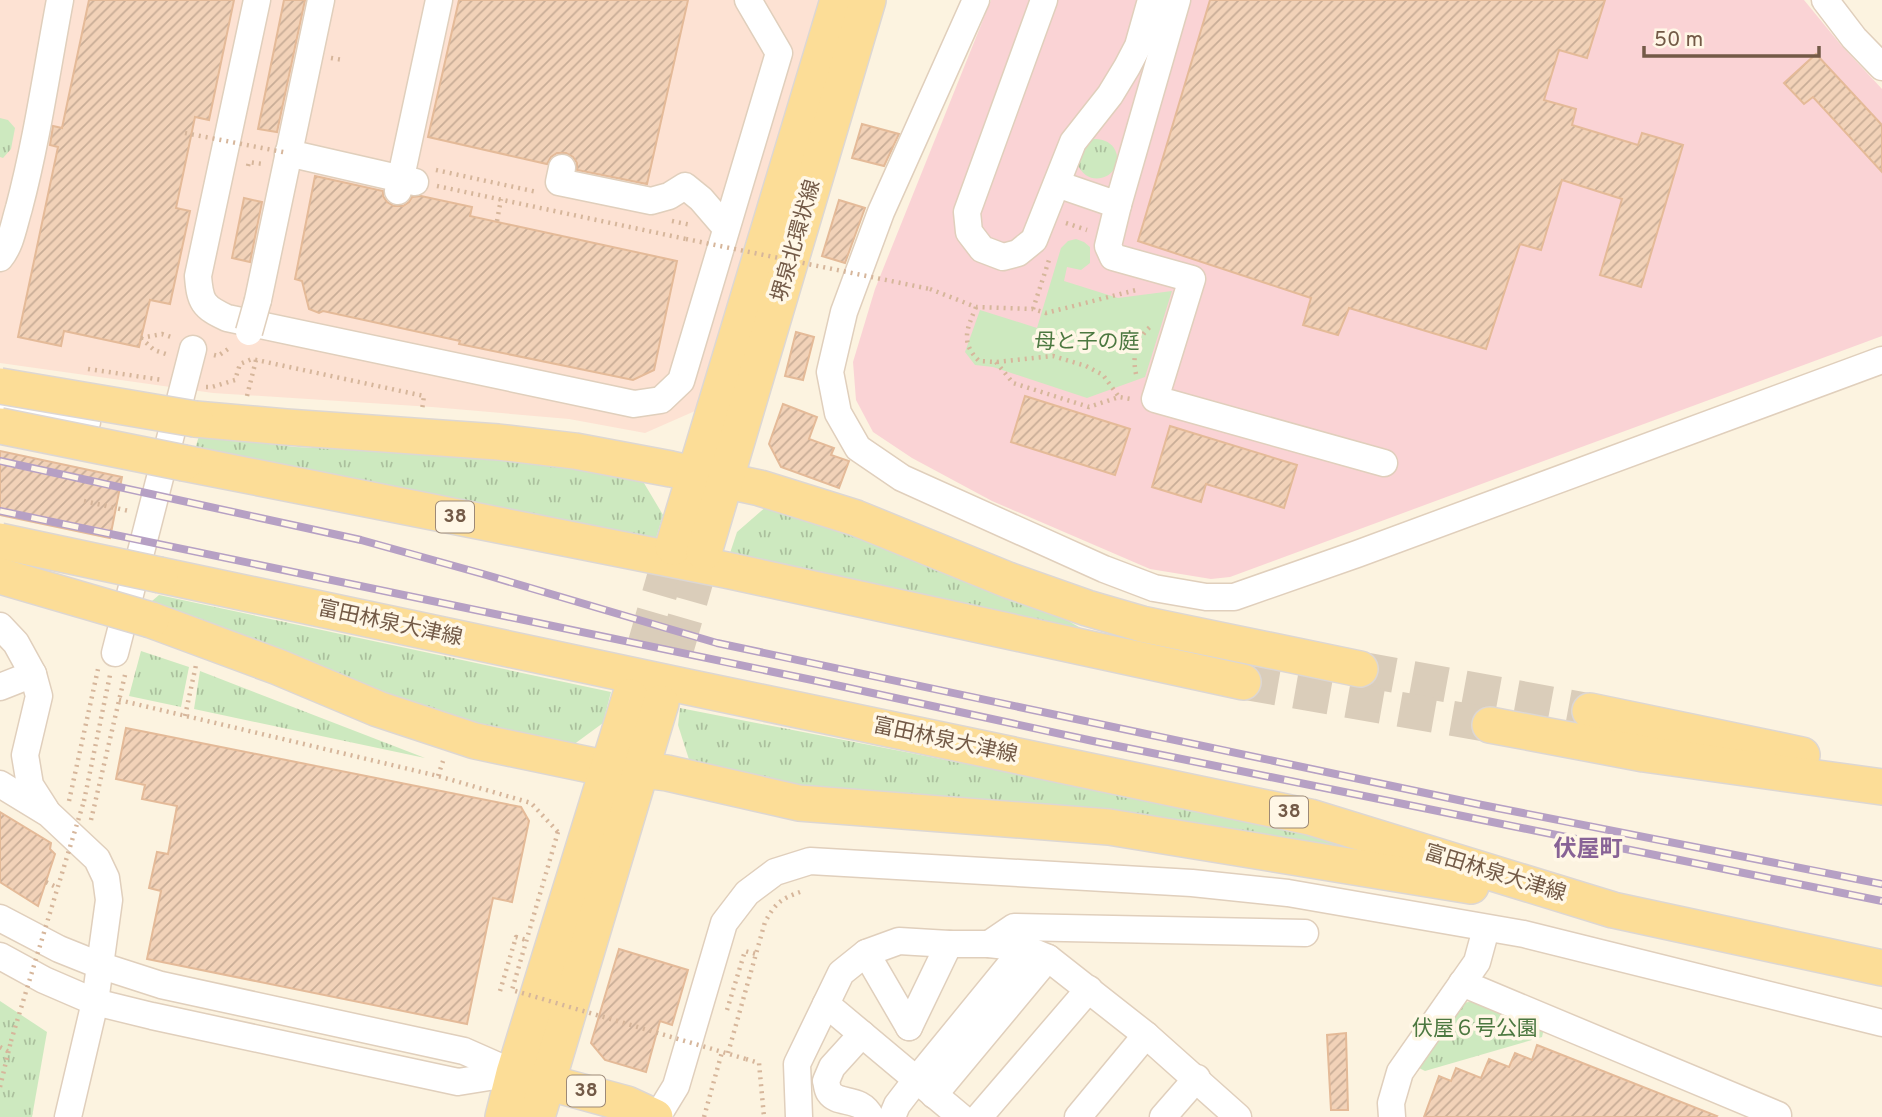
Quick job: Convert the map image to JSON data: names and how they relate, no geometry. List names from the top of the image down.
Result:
{
  "streets": {
    "main road": ["堺泉北環状線", "38", "富田林泉大津線"]
  },
  "districts": ["伏屋町"],
  "parks": ["母と子の庭", "伏屋６号公園"],
  "scale_bar": "50 m"
}
